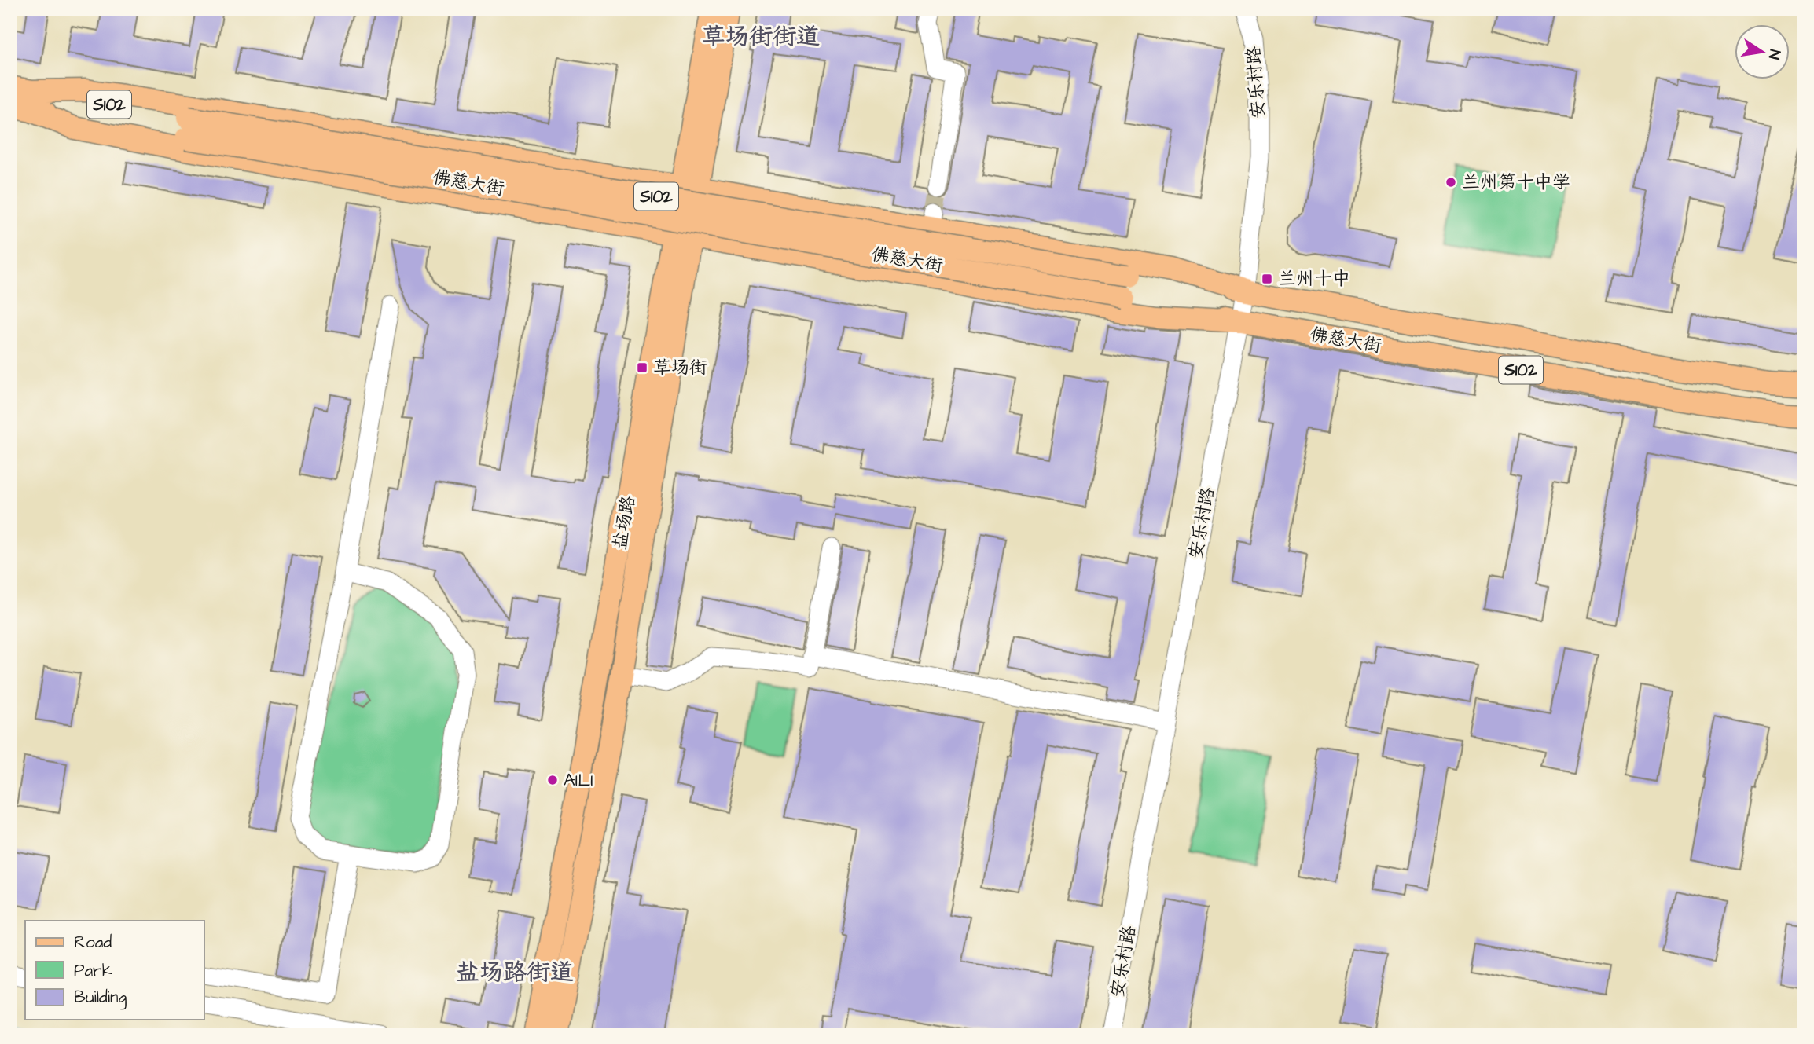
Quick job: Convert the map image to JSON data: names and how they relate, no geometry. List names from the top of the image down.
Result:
{
  "streets": {
    "main road": ["S102", "佛慈大街", "盐场路"],
    "street": ["安乐村路"]
  },
  "crossings": [
    ["安乐村路", "佛慈大街"]
  ],
  "districts": ["草场街街道", "盐场路街道"],
  "places": {
    "other": ["兰州第十中学", "AILI"],
    "transit": ["兰州十中", "草场街"]
  },
  "legend": ["Road", "Park", "Building"],
  "north": "right"
}
